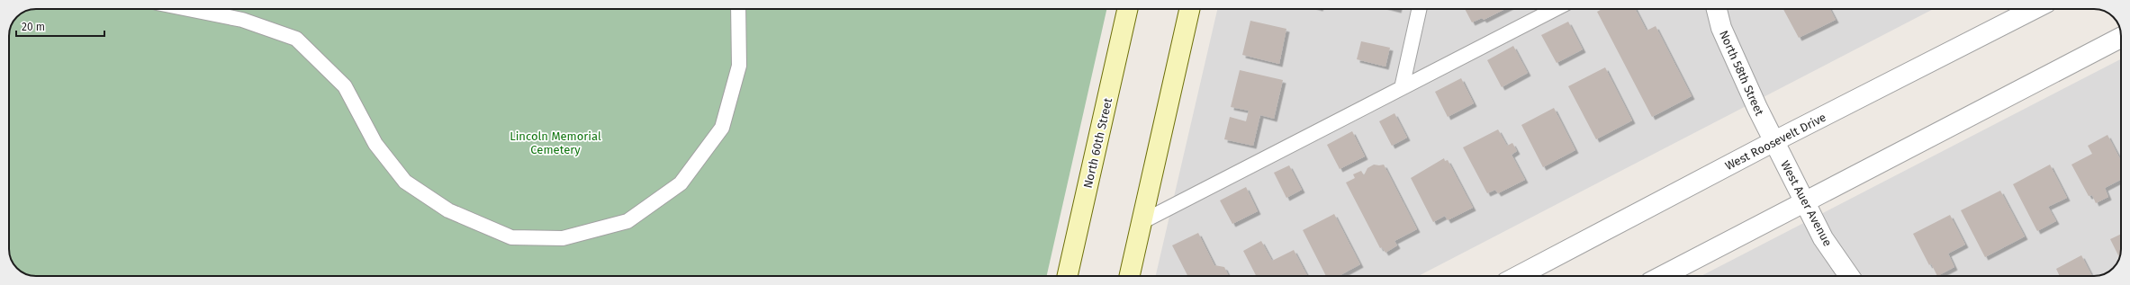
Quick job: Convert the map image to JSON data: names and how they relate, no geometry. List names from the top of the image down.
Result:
{
  "streets": {
    "main road": ["North 60th Street"],
    "street": ["North 58th Street", "West Roosevelt Drive", "West Auer Avenue"]
  },
  "crossings": [
    ["North 58th Street", "West Roosevelt Drive"],
    ["North 58th Street", "West Auer Avenue"],
    ["West Roosevelt Drive", "West Auer Avenue"]
  ],
  "parks": ["Lincoln Memorial Cemetery"],
  "scale_bar": "20 m"
}
